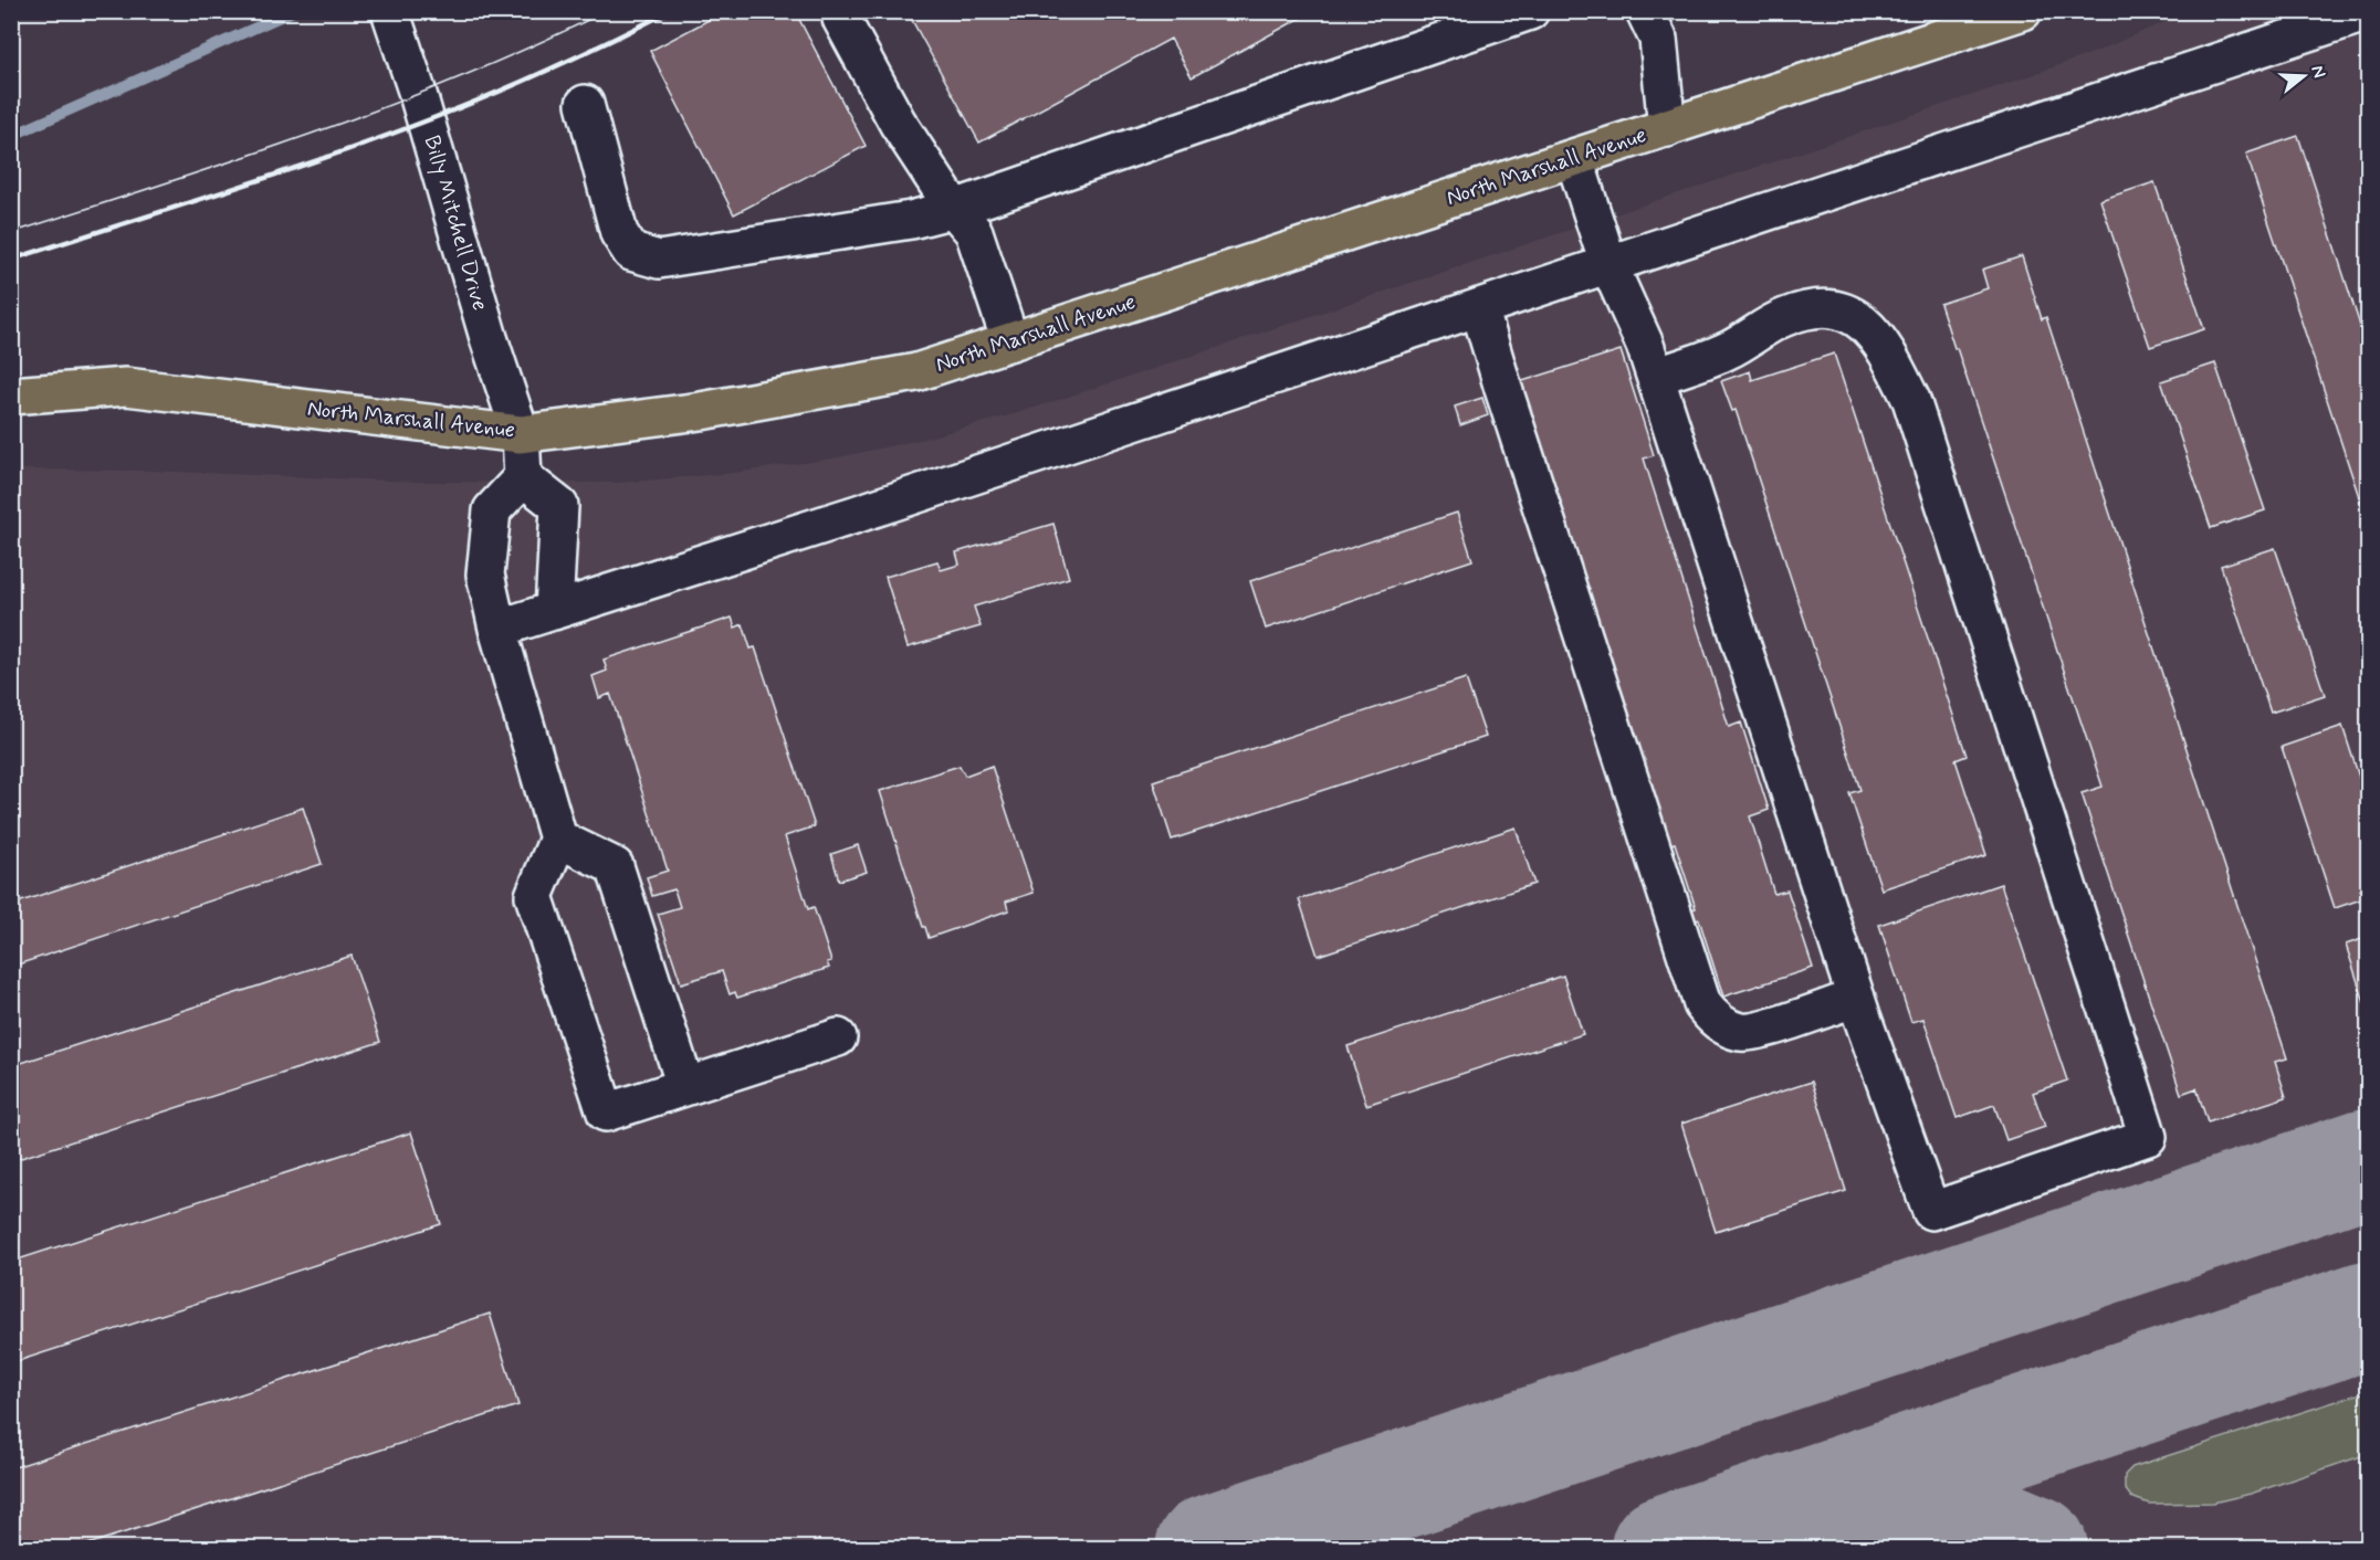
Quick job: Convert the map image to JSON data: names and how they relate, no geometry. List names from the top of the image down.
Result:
{
  "streets": {
    "main road": ["North Marshall Avenue"],
    "street": ["Billy Mitchell Drive"]
  },
  "crossings": [
    ["North Marshall Avenue", "Billy Mitchell Drive"]
  ],
  "north": "right"
}
